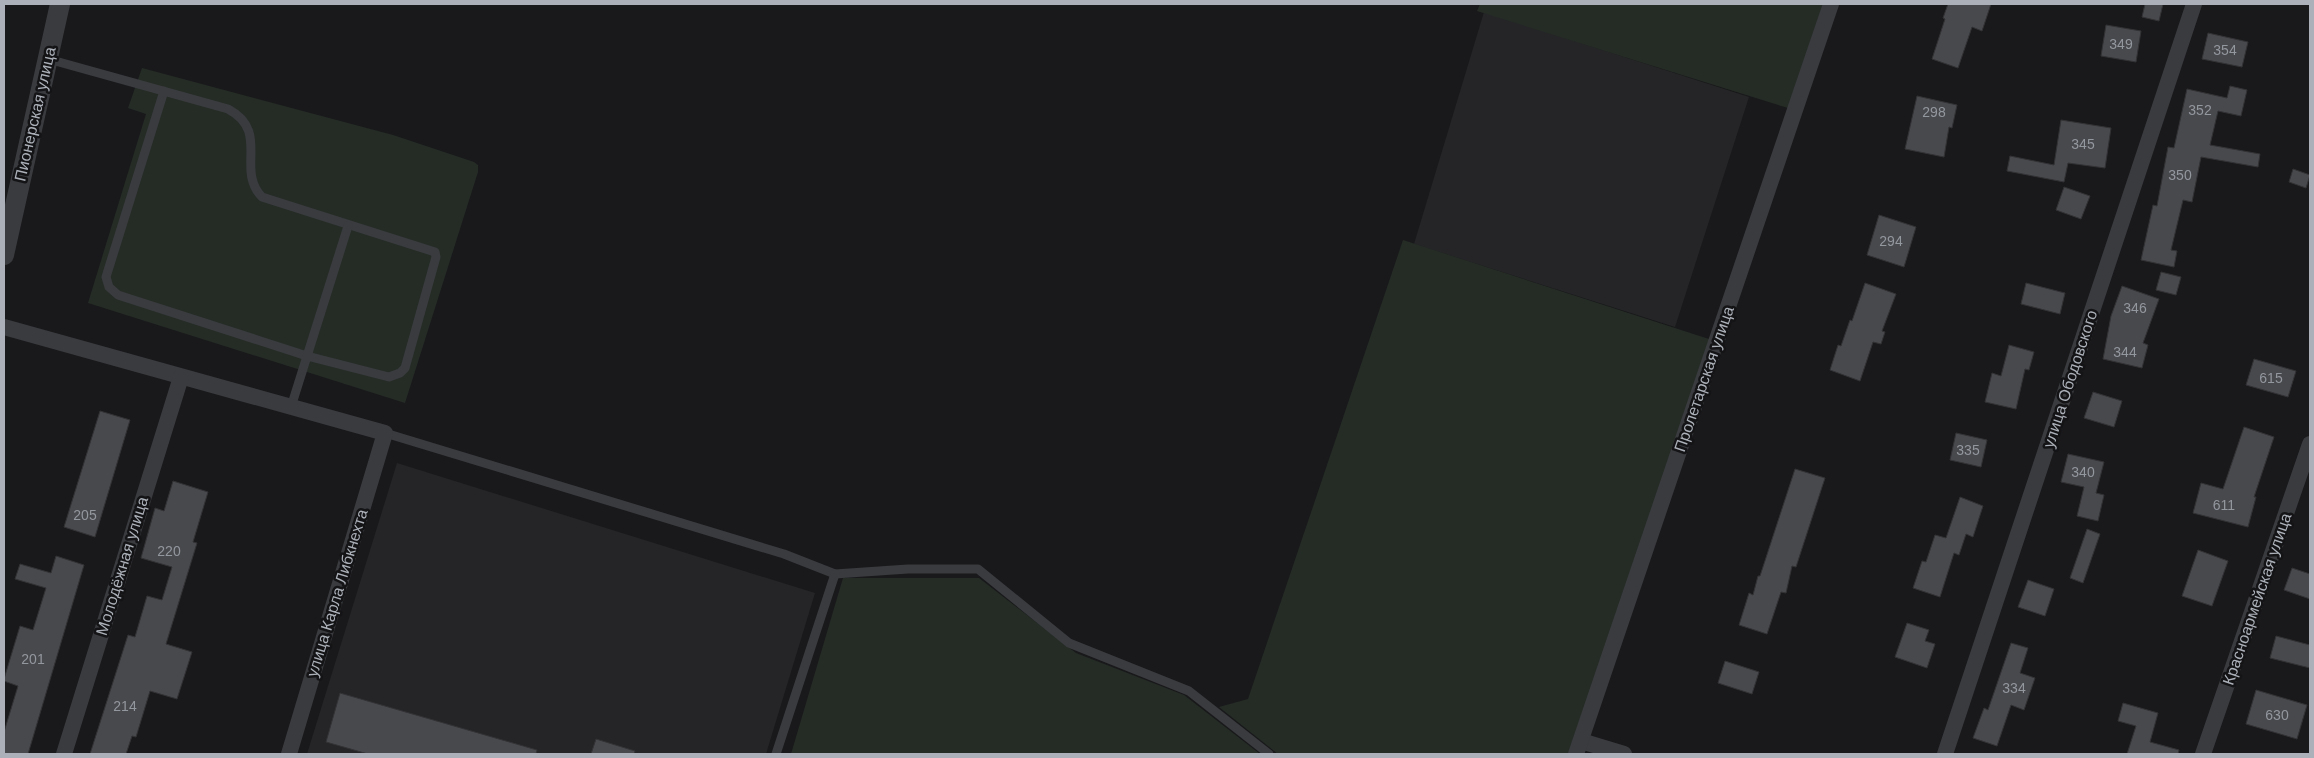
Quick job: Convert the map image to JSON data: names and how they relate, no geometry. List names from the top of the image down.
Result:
{
  "streets": {
    "street": [
      "Пионерская улица",
      "Пролетарская улица",
      "улица Ободовского",
      "Молодёжная улица",
      "улица Карла Либкнехта",
      "Красноармейская улица"
    ]
  },
  "house_numbers": [
    "349",
    "354",
    "352",
    "298",
    "345",
    "350",
    "294",
    "346",
    "344",
    "615",
    "335",
    "340",
    "611",
    "205",
    "220",
    "201",
    "334",
    "214",
    "630"
  ]
}
